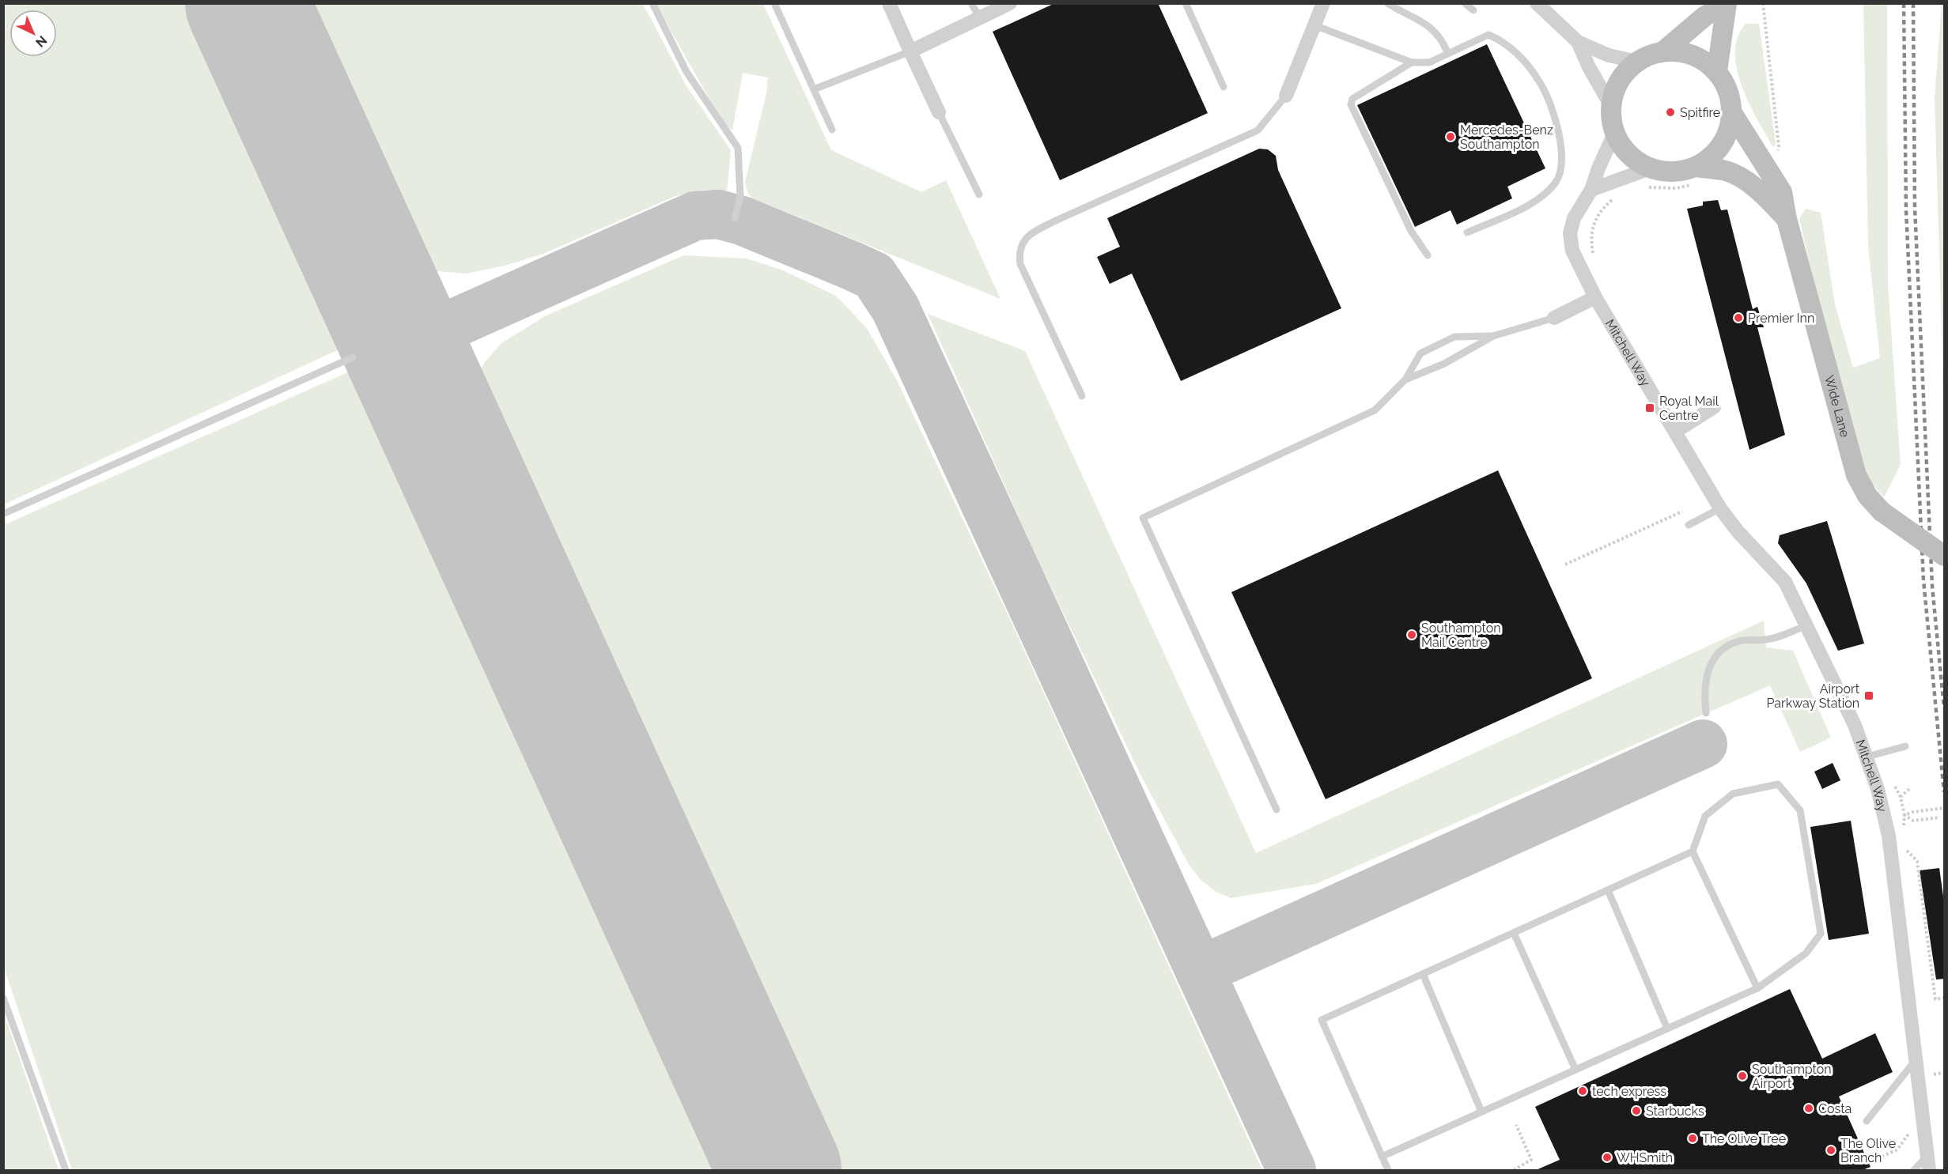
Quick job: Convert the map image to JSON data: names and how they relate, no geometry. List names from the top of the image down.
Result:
{
  "streets": {
    "street": ["Mitchell Way", "Wide Lane"]
  },
  "crossings": [
    ["Mitchell Way", "Wide Lane"]
  ],
  "places": {
    "other": [
      "Spitfire",
      "Mercedes-Benz Southampton",
      "Premier Inn",
      "Southampton Mail Centre",
      "Southampton Airport",
      "tech express",
      "Costa",
      "Starbucks",
      "The Olive Tree",
      "The Olive Branch",
      "WHSmith"
    ],
    "transit": ["Royal Mail Centre", "Airport Parkway Station"]
  },
  "north": "bottom right"
}
